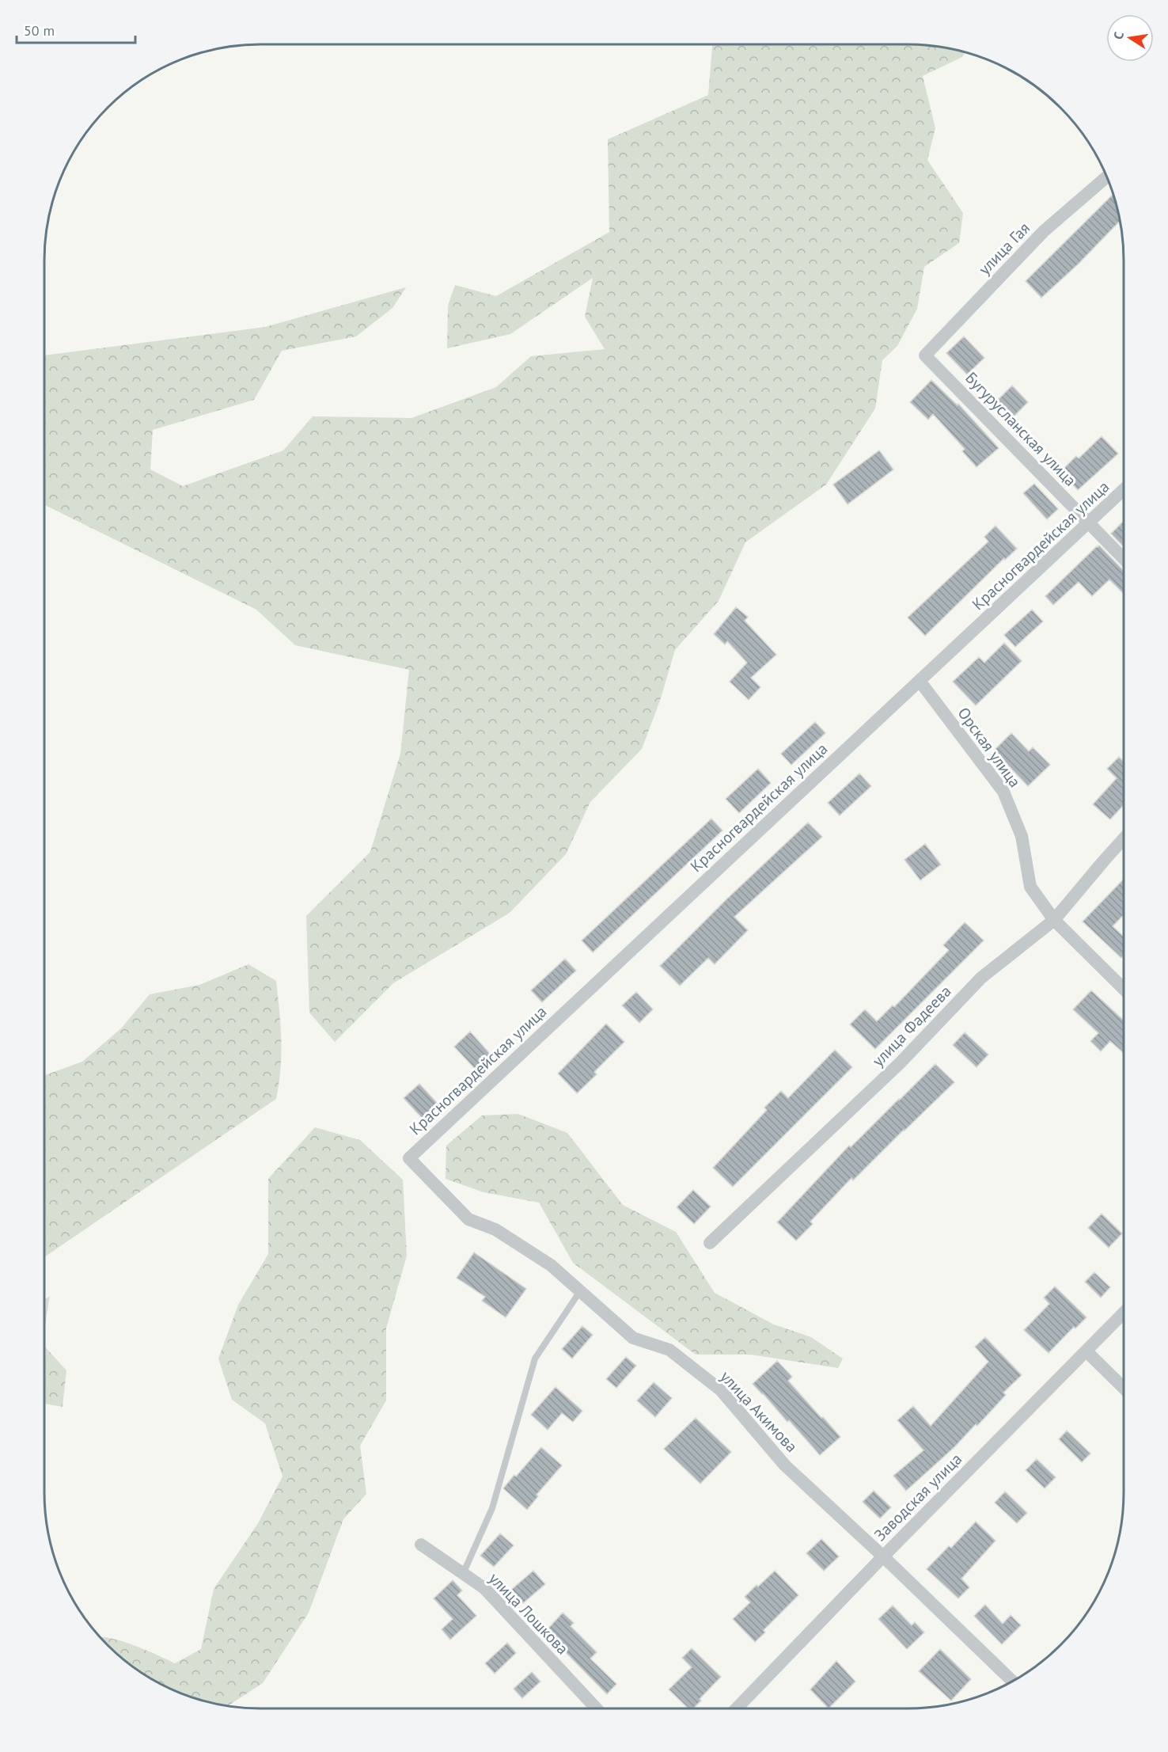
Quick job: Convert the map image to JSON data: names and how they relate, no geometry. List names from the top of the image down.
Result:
{
  "streets": {
    "street": [
      "улица Гая",
      "Бугурусланская улица",
      "Красногвардейская улица",
      "Орская улица",
      "улица Фадеева",
      "улица Акимова",
      "Заводская улица",
      "улица Лошкова"
    ]
  },
  "crossings": [
    ["улица Гая", "Бугурусланская улица"],
    ["Бугурусланская улица", "Красногвардейская улица"],
    ["Красногвардейская улица", "Орская улица"],
    ["Красногвардейская улица", "улица Акимова"],
    ["Орская улица", "улица Фадеева"],
    ["улица Акимова", "Заводская улица"]
  ],
  "scale_bar": "50 m",
  "north": "left"
}
